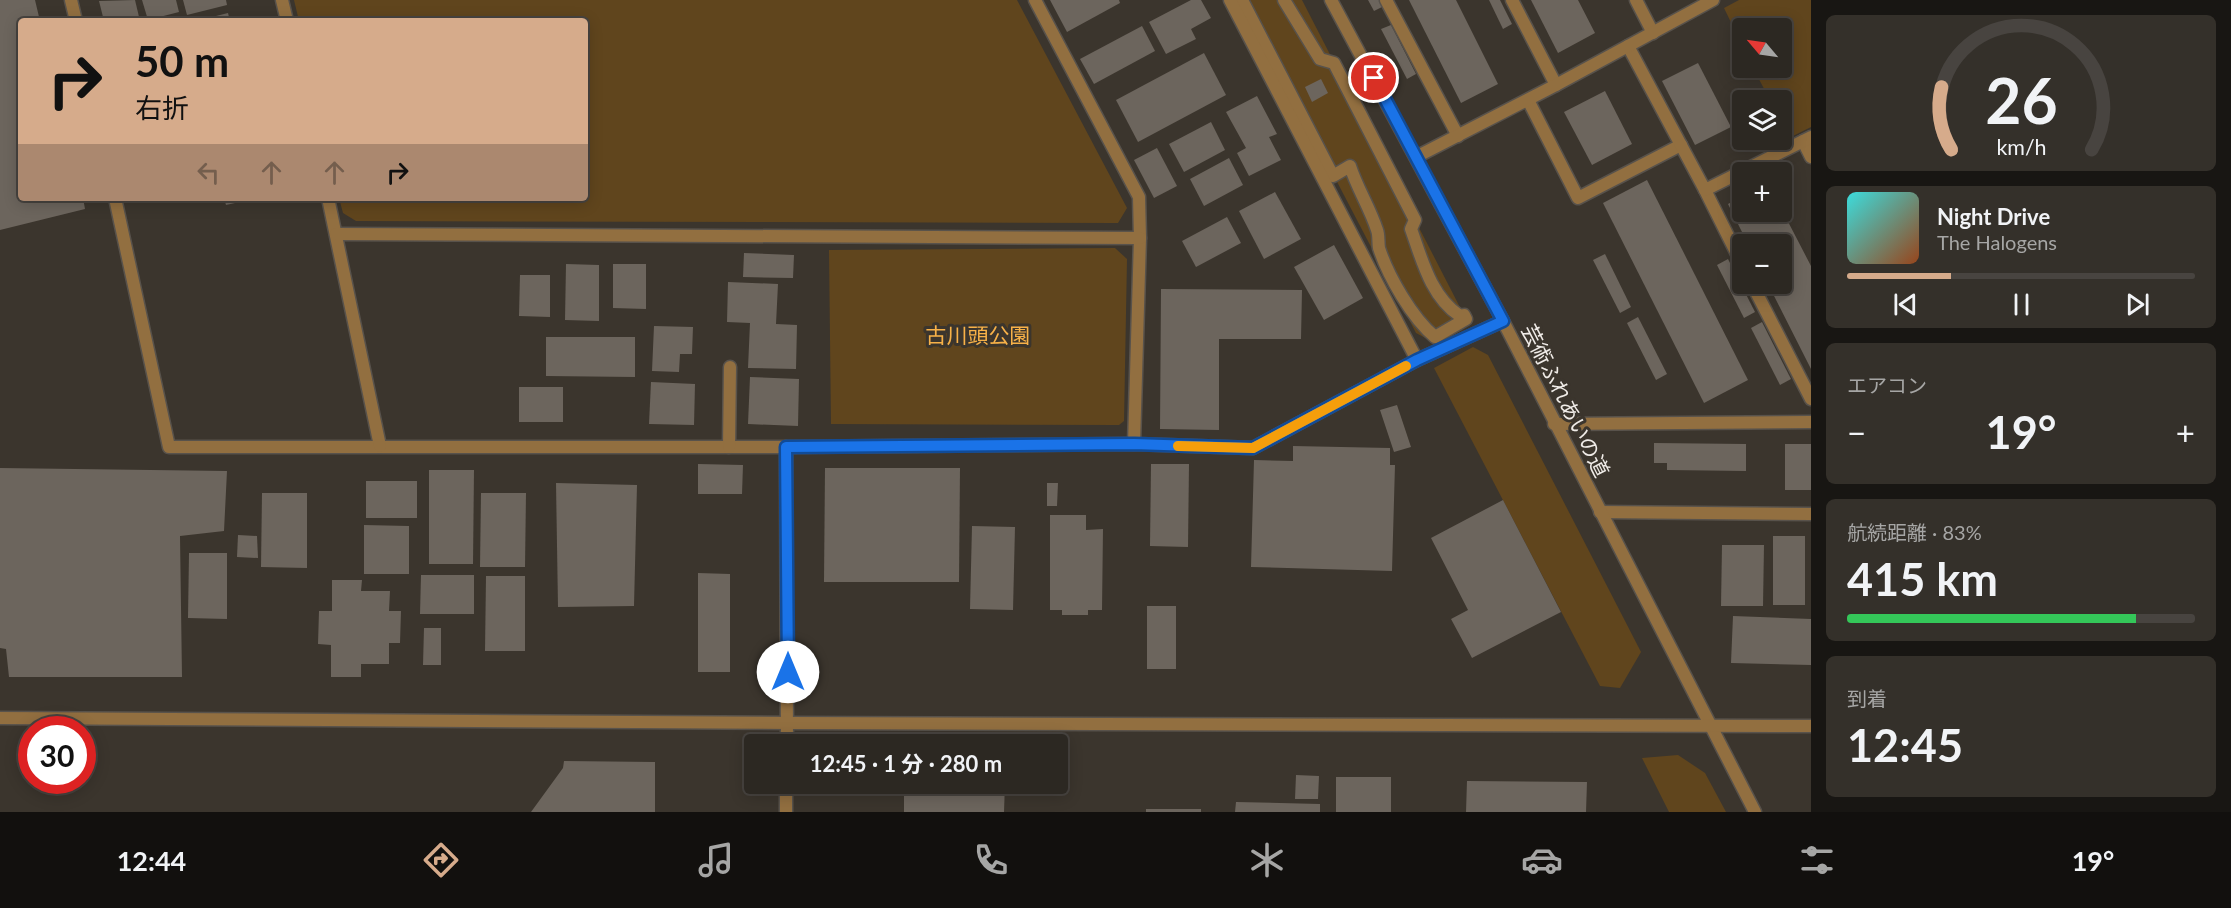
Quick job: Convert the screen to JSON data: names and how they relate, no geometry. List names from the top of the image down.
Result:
{
  "streets": {
    "street": ["芸術ふれあいの道"]
  },
  "parks": ["古川頭公園"],
  "north": "top left",
  "page": {
    "map_buttons": ["+", "−"],
    "turn": ["50 m", "右折"],
    "song": ["Night Drive", "The Halogens"],
    "tile": [
      "エアコン",
      ["航続距離 · 83%", "415 km"],
      ["到着", "12:45"]
    ],
    "heat": ["−", "19°", "+"],
    "limit": "30",
    "trip": "12:45 · 1 分 · 280 m",
    "tabs": ["12:44", "19°"],
    "gauge": ["26", "km/h"]
  }
}
